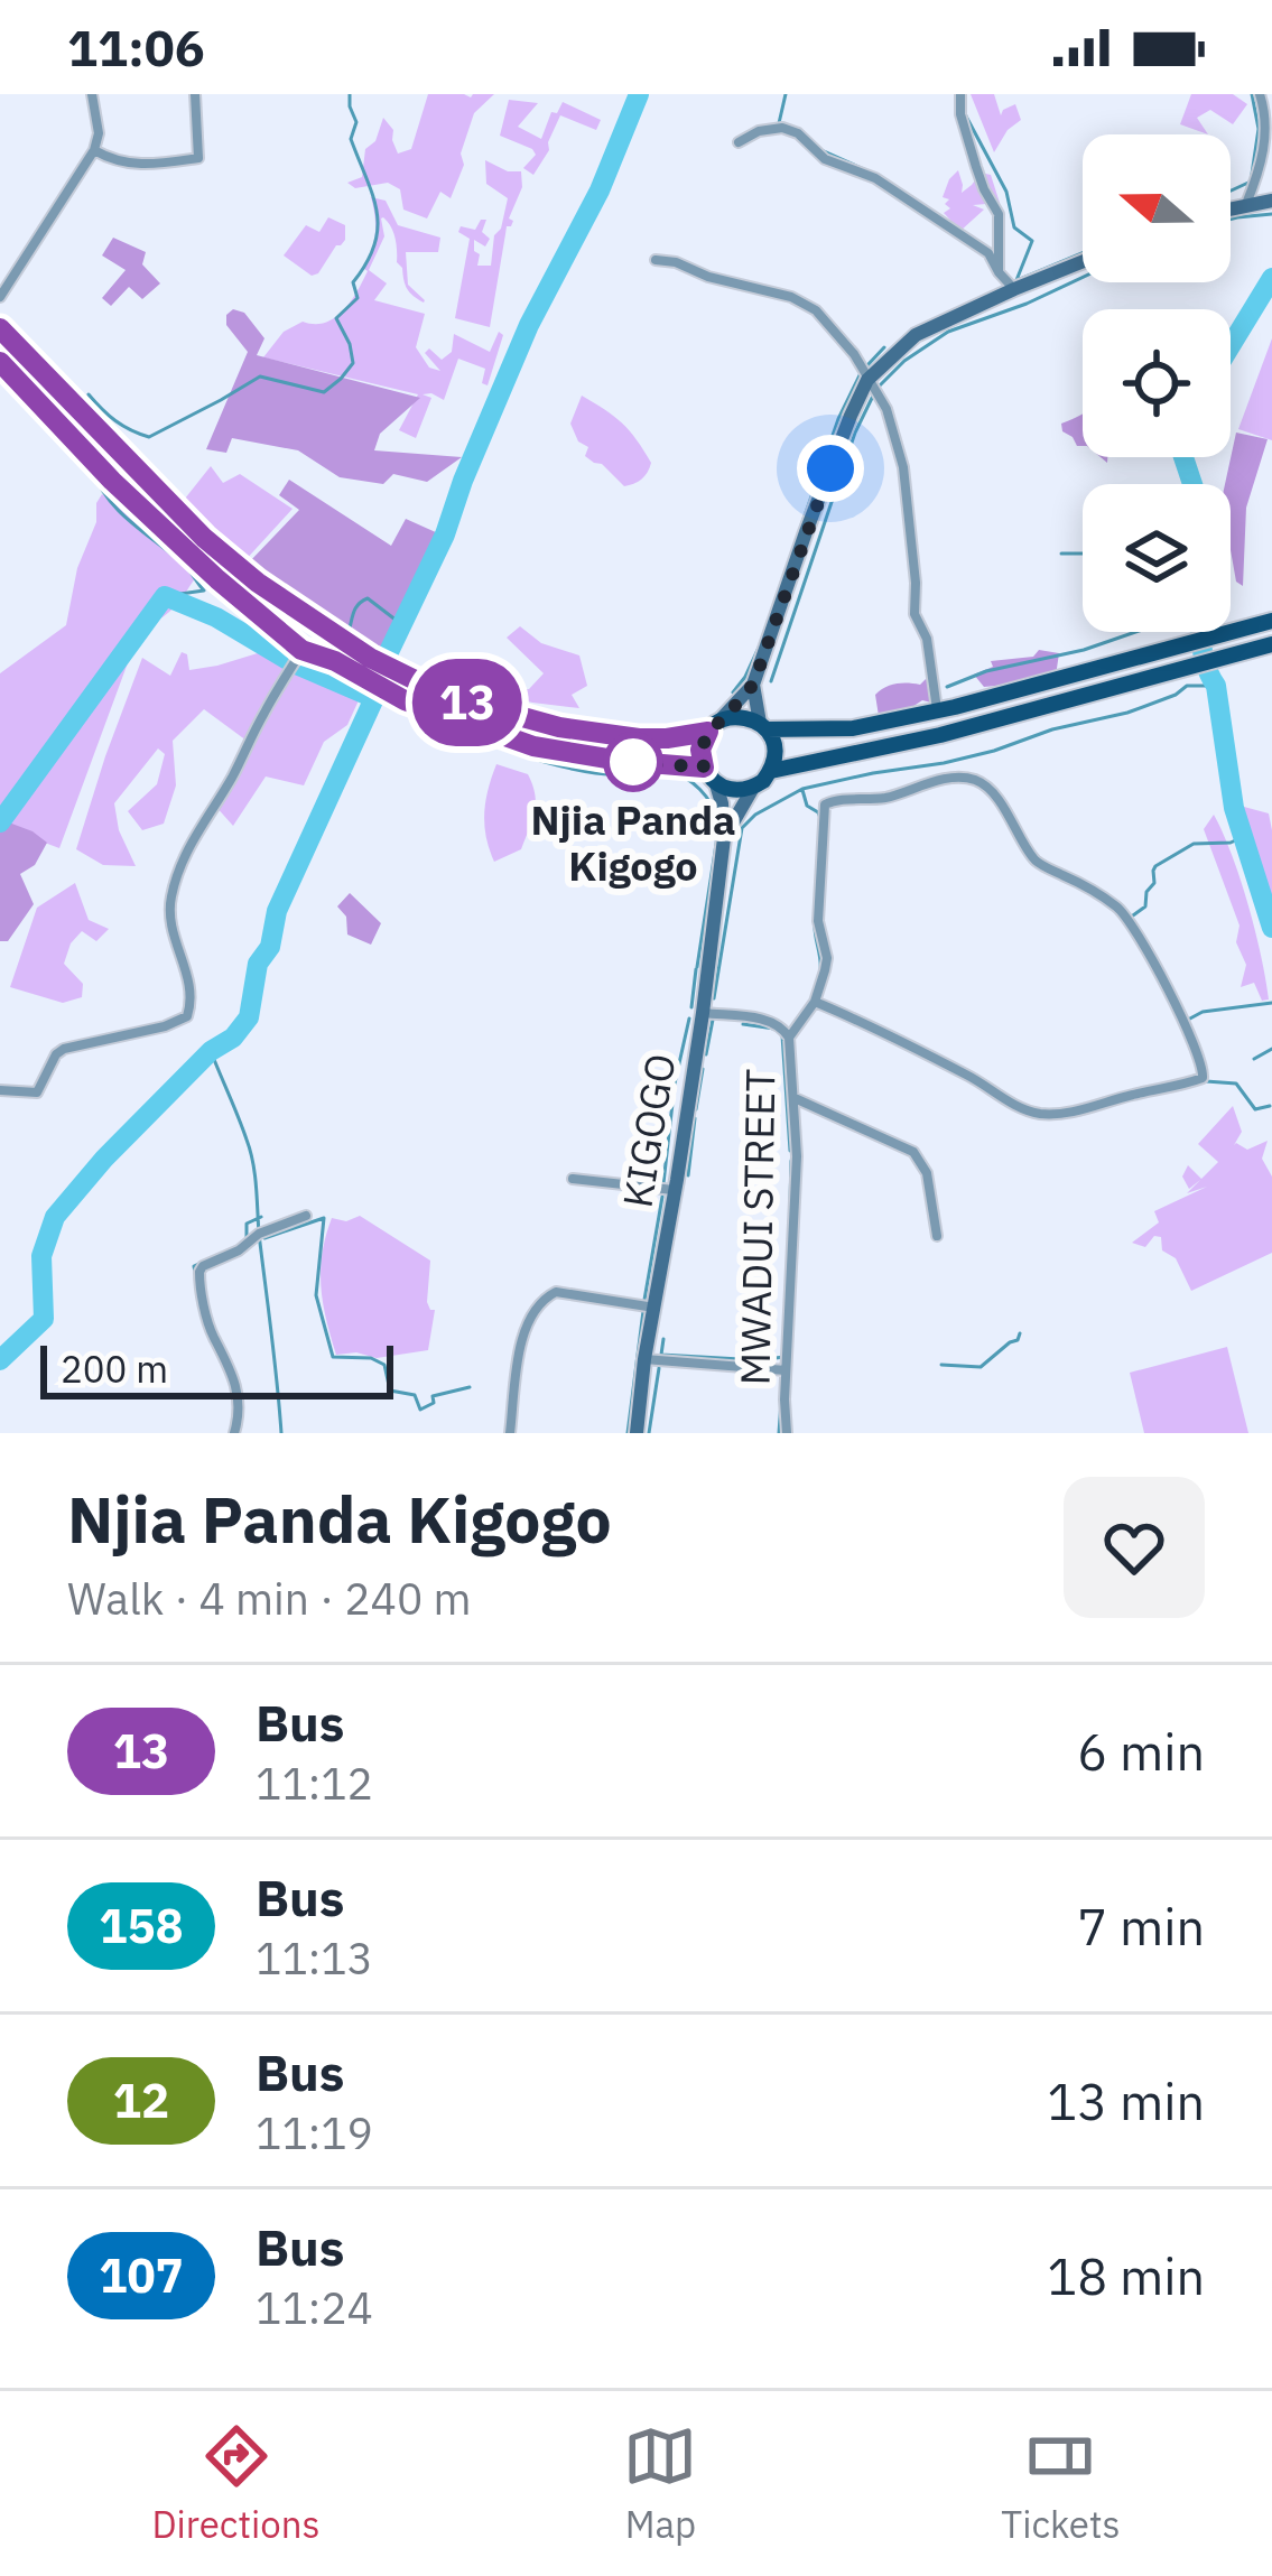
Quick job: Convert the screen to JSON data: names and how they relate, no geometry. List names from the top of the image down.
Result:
{
  "streets": {
    "street": ["KIGOGO", "MWADUI STREET"]
  },
  "crossings": [
    ["KIGOGO", "MWADUI STREET"]
  ],
  "places": ["Njia Panda Kigogo"],
  "lines": ["bus line 13"],
  "scale_bar": "200 m",
  "north": "left",
  "page": {
    "status": "11:06",
    "on_map": "13",
    "scale": "200 m",
    "heading": ["Njia Panda Kigogo", "Walk · 4 min · 240 m"],
    "list": [
      {
        "mark": "13",
        "name": "Bus",
        "note": "11:12",
        "value": "6 min"
      },
      {
        "mark": "158",
        "name": "Bus",
        "note": "11:13",
        "value": "7 min"
      },
      {
        "mark": "12",
        "name": "Bus",
        "note": "11:19",
        "value": "13 min"
      },
      {
        "mark": "107",
        "name": "Bus",
        "note": "11:24",
        "value": "18 min"
      }
    ],
    "tabs": ["Directions", "Map", "Tickets"]
  }
}
